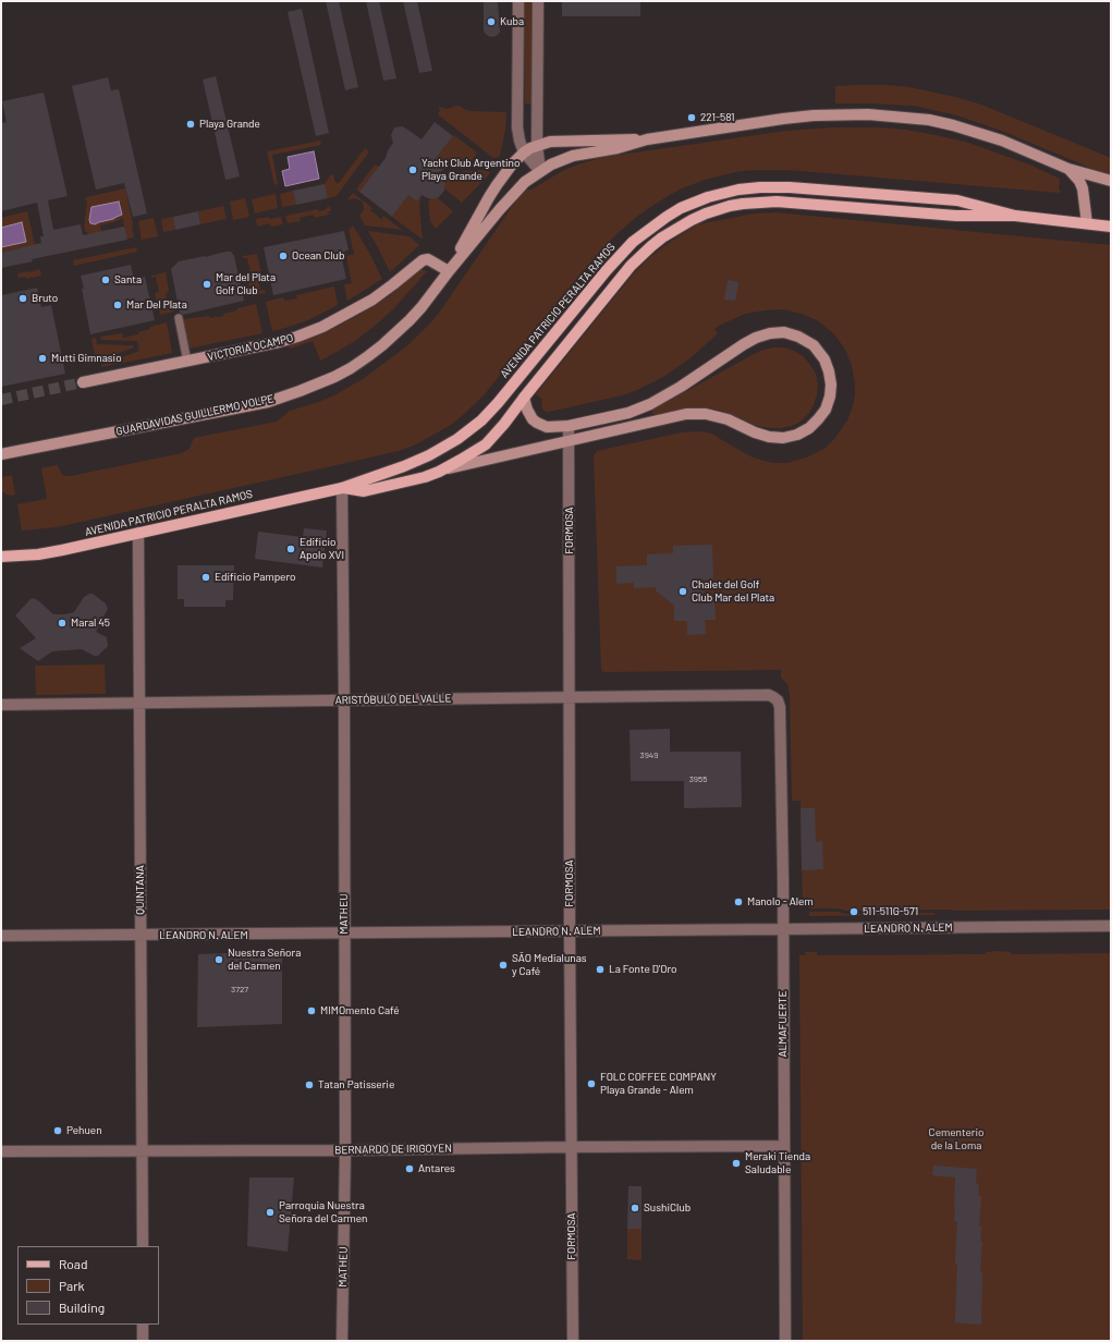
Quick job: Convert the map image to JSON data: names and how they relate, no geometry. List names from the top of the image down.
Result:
{
  "streets": {
    "main road": ["AVENIDA PATRICIO PERALTA RAMOS", "VICTORIA OCAMPO", "GUARDAVIDAS GUILLERMO VOLPE"],
    "street": [
      "FORMOSA",
      "ARISTÓBULO DEL VALLE",
      "QUINTANA",
      "MATHEU",
      "LEANDRO N. ALEM",
      "ALMAFUERTE",
      "BERNARDO DE IRIGOYEN"
    ]
  },
  "crossings": [
    ["AVENIDA PATRICIO PERALTA RAMOS", "GUARDAVIDAS GUILLERMO VOLPE"],
    ["AVENIDA PATRICIO PERALTA RAMOS", "QUINTANA"],
    ["AVENIDA PATRICIO PERALTA RAMOS", "MATHEU"],
    ["VICTORIA OCAMPO", "GUARDAVIDAS GUILLERMO VOLPE"],
    ["FORMOSA", "ARISTÓBULO DEL VALLE"],
    ["FORMOSA", "LEANDRO N. ALEM"],
    ["FORMOSA", "BERNARDO DE IRIGOYEN"],
    ["ARISTÓBULO DEL VALLE", "QUINTANA"],
    ["ARISTÓBULO DEL VALLE", "MATHEU"],
    ["ARISTÓBULO DEL VALLE", "ALMAFUERTE"],
    ["QUINTANA", "LEANDRO N. ALEM"],
    ["QUINTANA", "BERNARDO DE IRIGOYEN"],
    ["MATHEU", "LEANDRO N. ALEM"],
    ["MATHEU", "BERNARDO DE IRIGOYEN"],
    ["LEANDRO N. ALEM", "ALMAFUERTE"],
    ["ALMAFUERTE", "BERNARDO DE IRIGOYEN"]
  ],
  "parks": ["Cementerio de la Loma"],
  "places": [
    "Kuba",
    "221-581",
    "Playa Grande",
    "Yacht Club Argentino Playa Grande",
    "Ocean Club",
    "Santa",
    "Mar del Plata Golf Club",
    "Bruto",
    "Mar Del Plata",
    "Mutti Gimnasio",
    "Edificio Apolo XVI",
    "Edificio Pampero",
    "Chalet del Golf Club Mar del Plata",
    "Maral 45",
    "Manolo - Alem",
    "511-511G-571",
    "Nuestra Señora del Carmen",
    "SÃO Medialunas y Café",
    "La Fonte D'Oro",
    "MIMOmento Café",
    "FOLC COFFEE COMPANY Playa Grande - Alem",
    "Tatan Patisserie",
    "Pehuen",
    "Meraki Tienda Saludable",
    "Antares",
    "SushiClub",
    "Parroquia Nuestra Señora del Carmen"
  ],
  "house_numbers": ["3949", "3955", "3727"],
  "legend": ["Road", "Park", "Building"]
}
